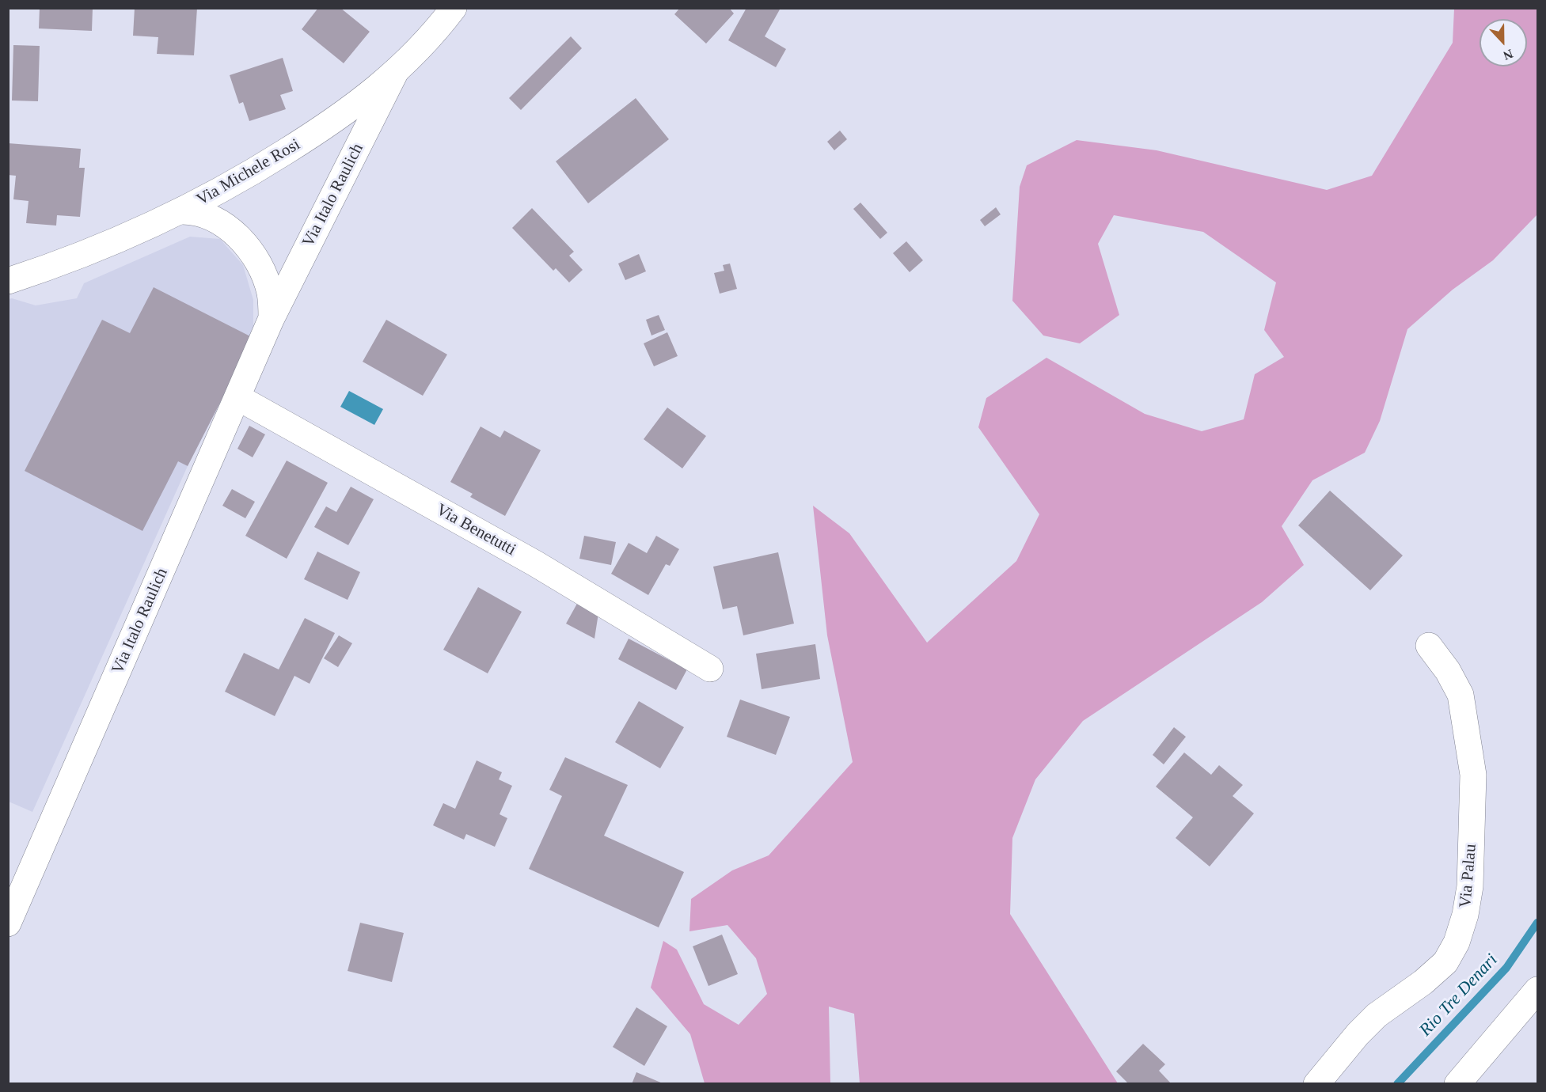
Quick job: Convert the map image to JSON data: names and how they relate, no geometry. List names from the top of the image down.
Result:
{
  "streets": {
    "street": [
      "Via Michele Rosi",
      "Via Italo Raulich",
      "Via Benetutti",
      "Via Palau"
    ]
  },
  "crossings": [
    ["Via Michele Rosi", "Via Italo Raulich"],
    ["Via Italo Raulich", "Via Benetutti"]
  ],
  "water": ["Rio Tre Denari"],
  "north": "bottom"
}
